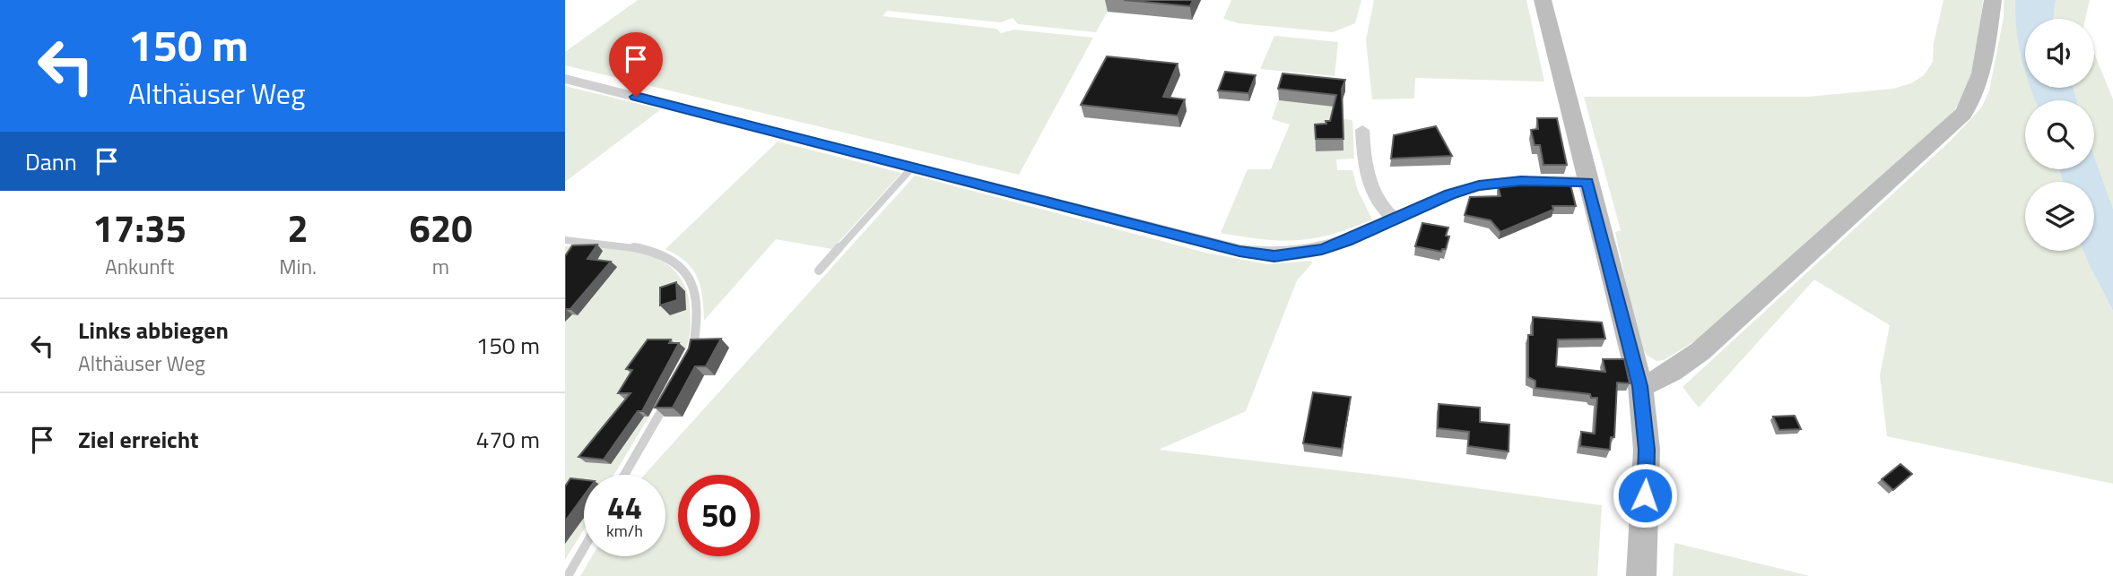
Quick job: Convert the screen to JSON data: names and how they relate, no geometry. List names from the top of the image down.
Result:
{
  "page": {
    "turn": ["150 m", "Althäuser Weg"],
    "then": "Dann",
    "eta": [
      "17:35",
      "Ankunft",
      "2",
      "Min.",
      "620",
      "m"
    ],
    "list": [
      {
        "name": "Links abbiegen",
        "note": "Althäuser Weg",
        "value": "150 m"
      },
      {
        "name": "Ziel erreicht",
        "value": "470 m"
      }
    ],
    "speed": "44 km/h",
    "limit": "50"
  }
}
